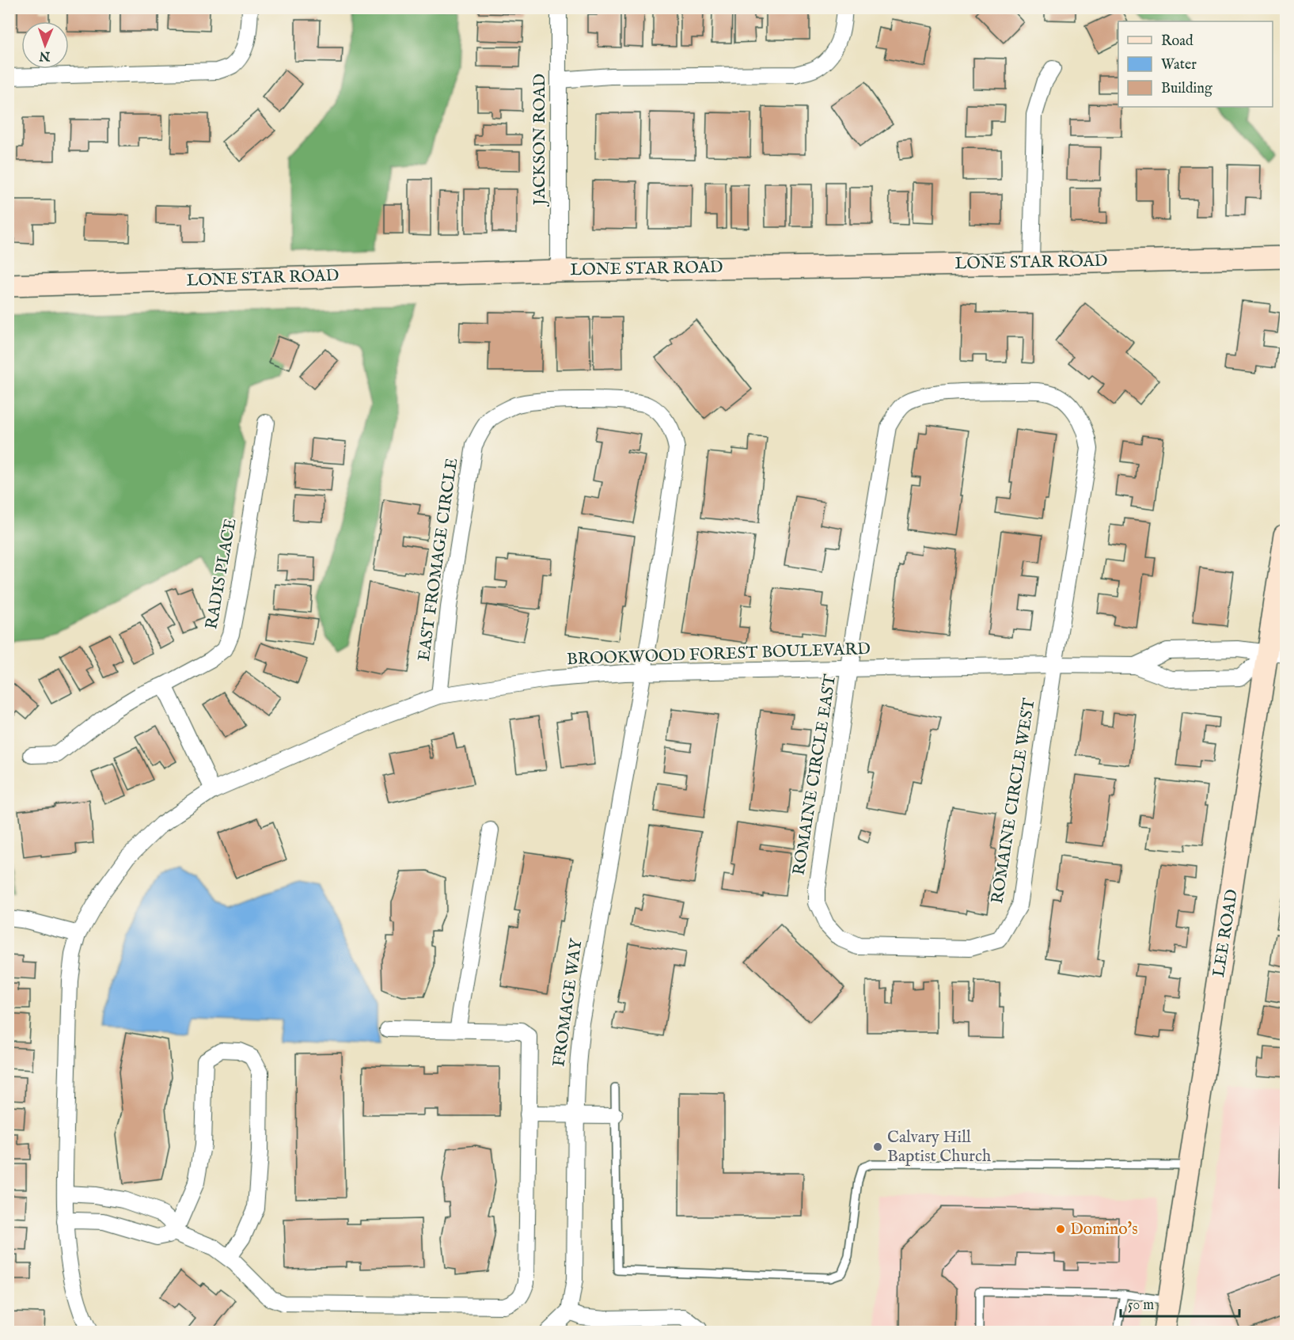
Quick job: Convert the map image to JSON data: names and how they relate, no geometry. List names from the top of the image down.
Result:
{
  "streets": {
    "street": [
      "JACKSON ROAD",
      "LONE STAR ROAD",
      "EAST FROMAGE CIRCLE",
      "RADIS PLACE",
      "BROOKWOOD FOREST BOULEVARD",
      "ROMAINE CIRCLE EAST",
      "ROMAINE CIRCLE WEST",
      "LEE ROAD",
      "FROMAGE WAY"
    ]
  },
  "crossings": [
    ["JACKSON ROAD", "LONE STAR ROAD"],
    ["EAST FROMAGE CIRCLE", "BROOKWOOD FOREST BOULEVARD"],
    ["EAST FROMAGE CIRCLE", "FROMAGE WAY"],
    ["BROOKWOOD FOREST BOULEVARD", "ROMAINE CIRCLE EAST"],
    ["BROOKWOOD FOREST BOULEVARD", "ROMAINE CIRCLE WEST"],
    ["BROOKWOOD FOREST BOULEVARD", "LEE ROAD"],
    ["BROOKWOOD FOREST BOULEVARD", "FROMAGE WAY"],
    ["ROMAINE CIRCLE EAST", "ROMAINE CIRCLE WEST"]
  ],
  "places": ["Calvary Hill Baptist Church", "Domino's"],
  "legend": ["Road", "Water", "Building"],
  "scale_bar": "50 m",
  "north": "bottom"
}
